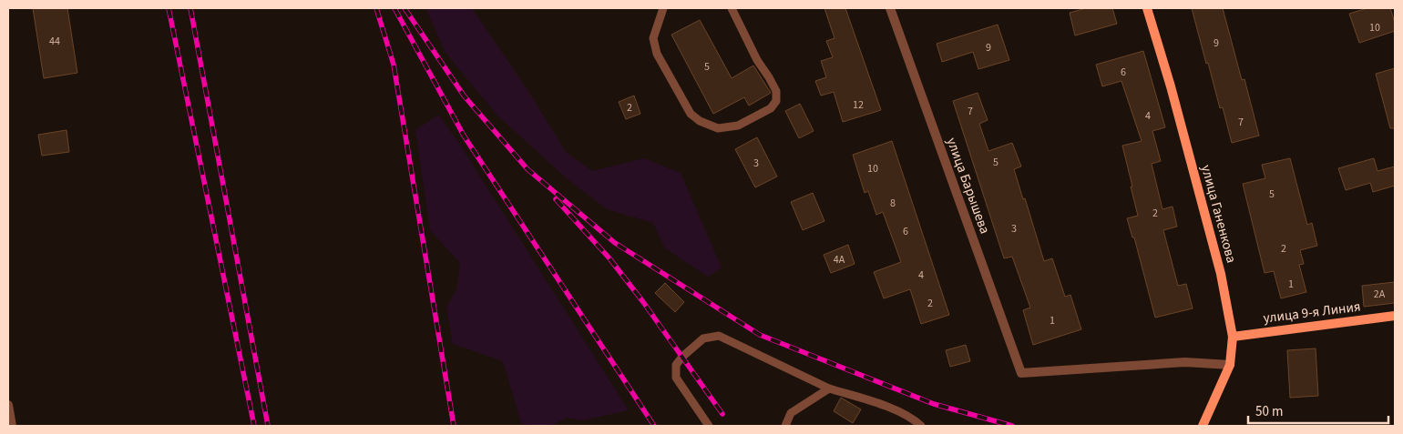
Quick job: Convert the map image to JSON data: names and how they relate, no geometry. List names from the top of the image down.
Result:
{
  "streets": {
    "street": ["улица Барышева", "улица Ганенкова", "улица 9-я Линия"]
  },
  "crossings": [
    ["улица Барышева", "улица Ганенкова"],
    ["улица Ганенкова", "улица 9-я Линия"]
  ],
  "house_numbers": [
    "10",
    "44",
    "9",
    "9",
    "5",
    "6",
    "12",
    "2",
    "7",
    "4",
    "7",
    "5",
    "3",
    "10",
    "5",
    "8",
    "2",
    "3",
    "6",
    "2",
    "4А",
    "4",
    "1",
    "2А",
    "2",
    "1"
  ],
  "scale_bar": "50 m"
}
